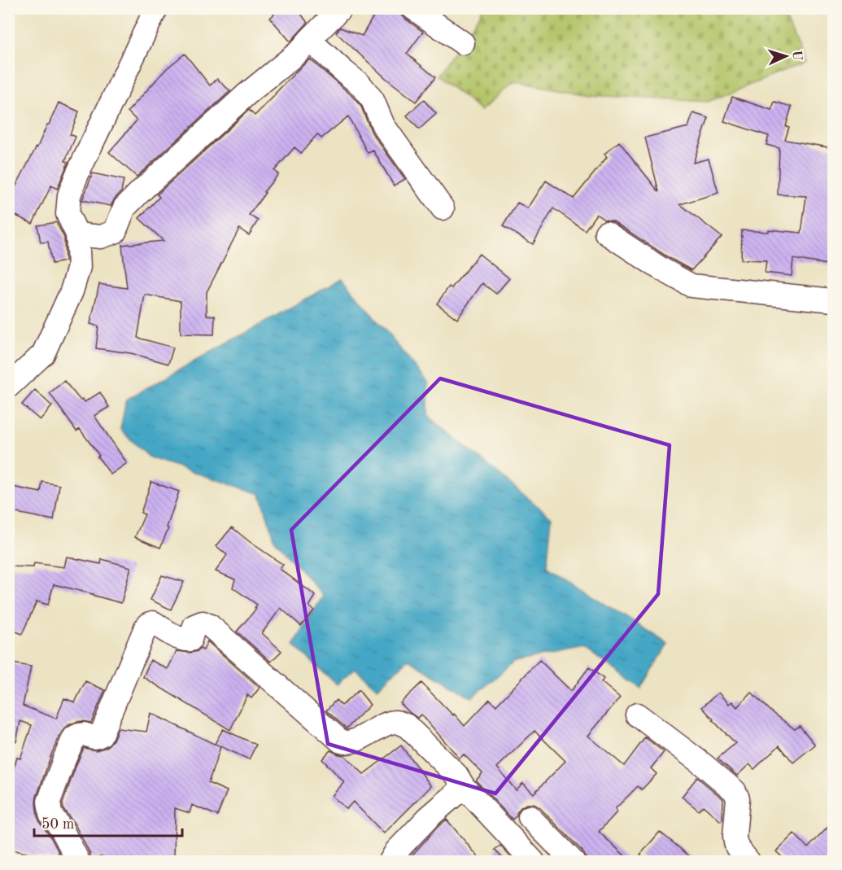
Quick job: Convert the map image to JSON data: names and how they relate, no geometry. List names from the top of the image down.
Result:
{
  "scale_bar": "50 m",
  "north": "right"
}
